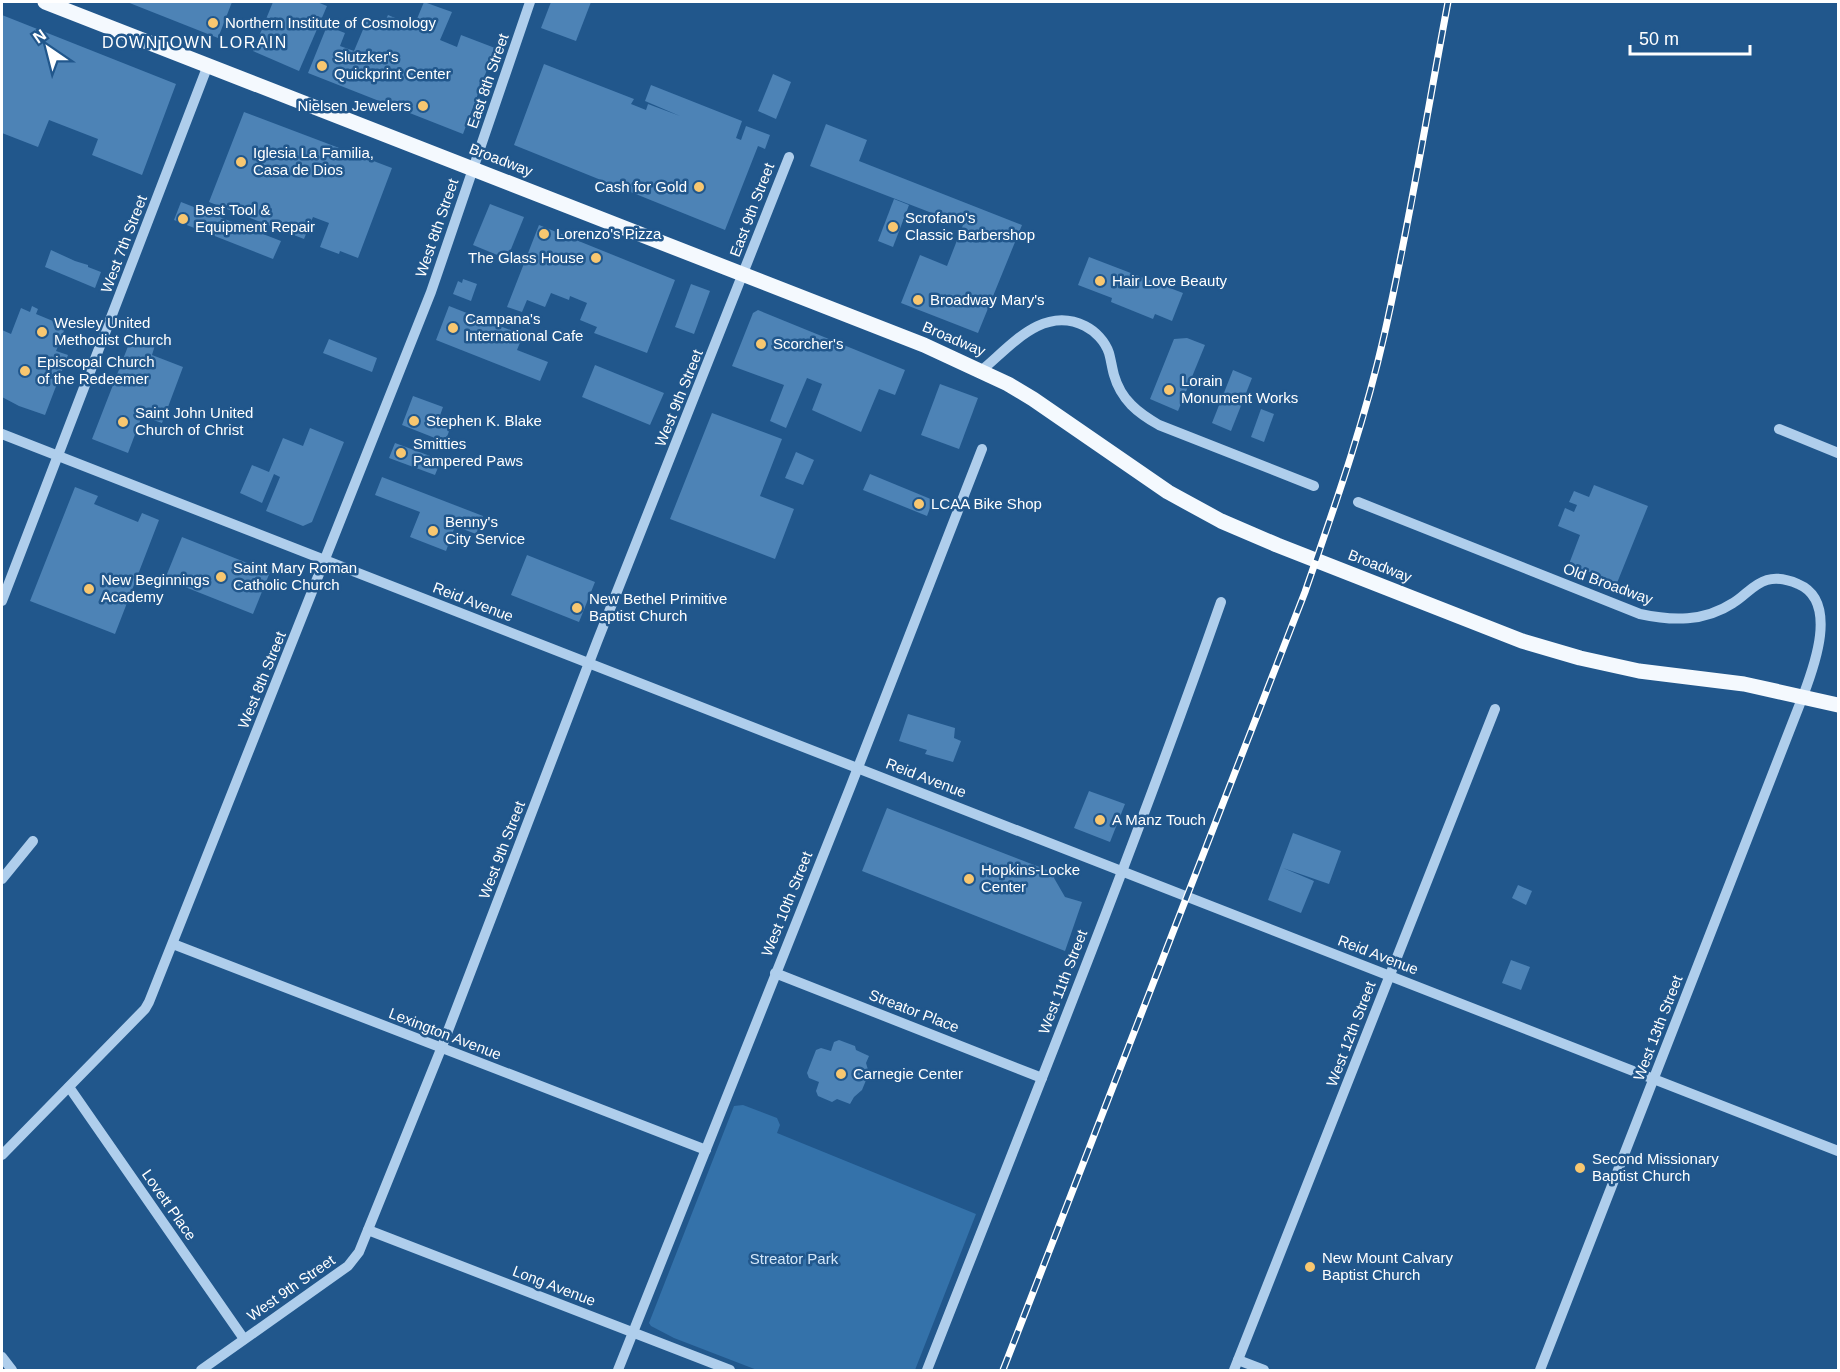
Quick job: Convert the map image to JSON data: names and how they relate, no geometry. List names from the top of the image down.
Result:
{
  "streets": {
    "main road": ["Broadway"],
    "street": [
      "East 8th Street",
      "East 9th Street",
      "West 8th Street",
      "West 7th Street",
      "West 9th Street",
      "Old Broadway",
      "Reid Avenue",
      "West 10th Street",
      "West 11th Street",
      "Streator Place",
      "West 13th Street",
      "Lexington Avenue",
      "West 12th Street",
      "Lovett Place",
      "Long Avenue"
    ]
  },
  "crossings": [
    ["East 8th Street", "Broadway"],
    ["East 8th Street", "West 8th Street"],
    ["Broadway", "East 9th Street"],
    ["Broadway", "West 8th Street"],
    ["Broadway", "West 7th Street"],
    ["Broadway", "West 9th Street"],
    ["Broadway", "Old Broadway"],
    ["Broadway", "West 13th Street"],
    ["East 9th Street", "West 9th Street"],
    ["West 8th Street", "Reid Avenue"],
    ["West 8th Street", "Lexington Avenue"],
    ["West 8th Street", "Lovett Place"],
    ["West 7th Street", "Reid Avenue"],
    ["West 9th Street", "Reid Avenue"],
    ["West 9th Street", "Lexington Avenue"],
    ["West 9th Street", "Lovett Place"],
    ["West 9th Street", "Long Avenue"],
    ["Old Broadway", "West 13th Street"],
    ["Reid Avenue", "West 10th Street"],
    ["Reid Avenue", "West 11th Street"],
    ["Reid Avenue", "West 13th Street"],
    ["Reid Avenue", "West 12th Street"],
    ["West 10th Street", "Streator Place"],
    ["West 10th Street", "Lexington Avenue"],
    ["West 10th Street", "Long Avenue"],
    ["West 11th Street", "Streator Place"]
  ],
  "districts": ["DOWNTOWN LORAIN"],
  "parks": ["Streator Park"],
  "places": [
    "Northern Institute of Cosmology",
    "Slutzker's Quickprint Center",
    "Nielsen Jewelers",
    "Iglesia La Familia, Casa de Dios",
    "Cash for Gold",
    "Best Tool & Equipment Repair",
    "Scrofano's Classic Barbershop",
    "Lorenzo's Pizza",
    "The Glass House",
    "Hair Love Beauty",
    "Broadway Mary's",
    "Campana's International Cafe",
    "Wesley United Methodist Church",
    "Scorcher's",
    "Episcopal Church of the Redeemer",
    "Lorain Monument Works",
    "Stephen K. Blake",
    "Saint John United Church of Christ",
    "Smitties Pampered Paws",
    "LCAA Bike Shop",
    "Benny's City Service",
    "Saint Mary Roman Catholic Church",
    "New Beginnings Academy",
    "New Bethel Primitive Baptist Church",
    "A Manz Touch",
    "Hopkins-Locke Center",
    "Carnegie Center",
    "Second Missionary Baptist Church",
    "New Mount Calvary Baptist Church"
  ],
  "scale_bar": "50 m",
  "north": "top left"
}
